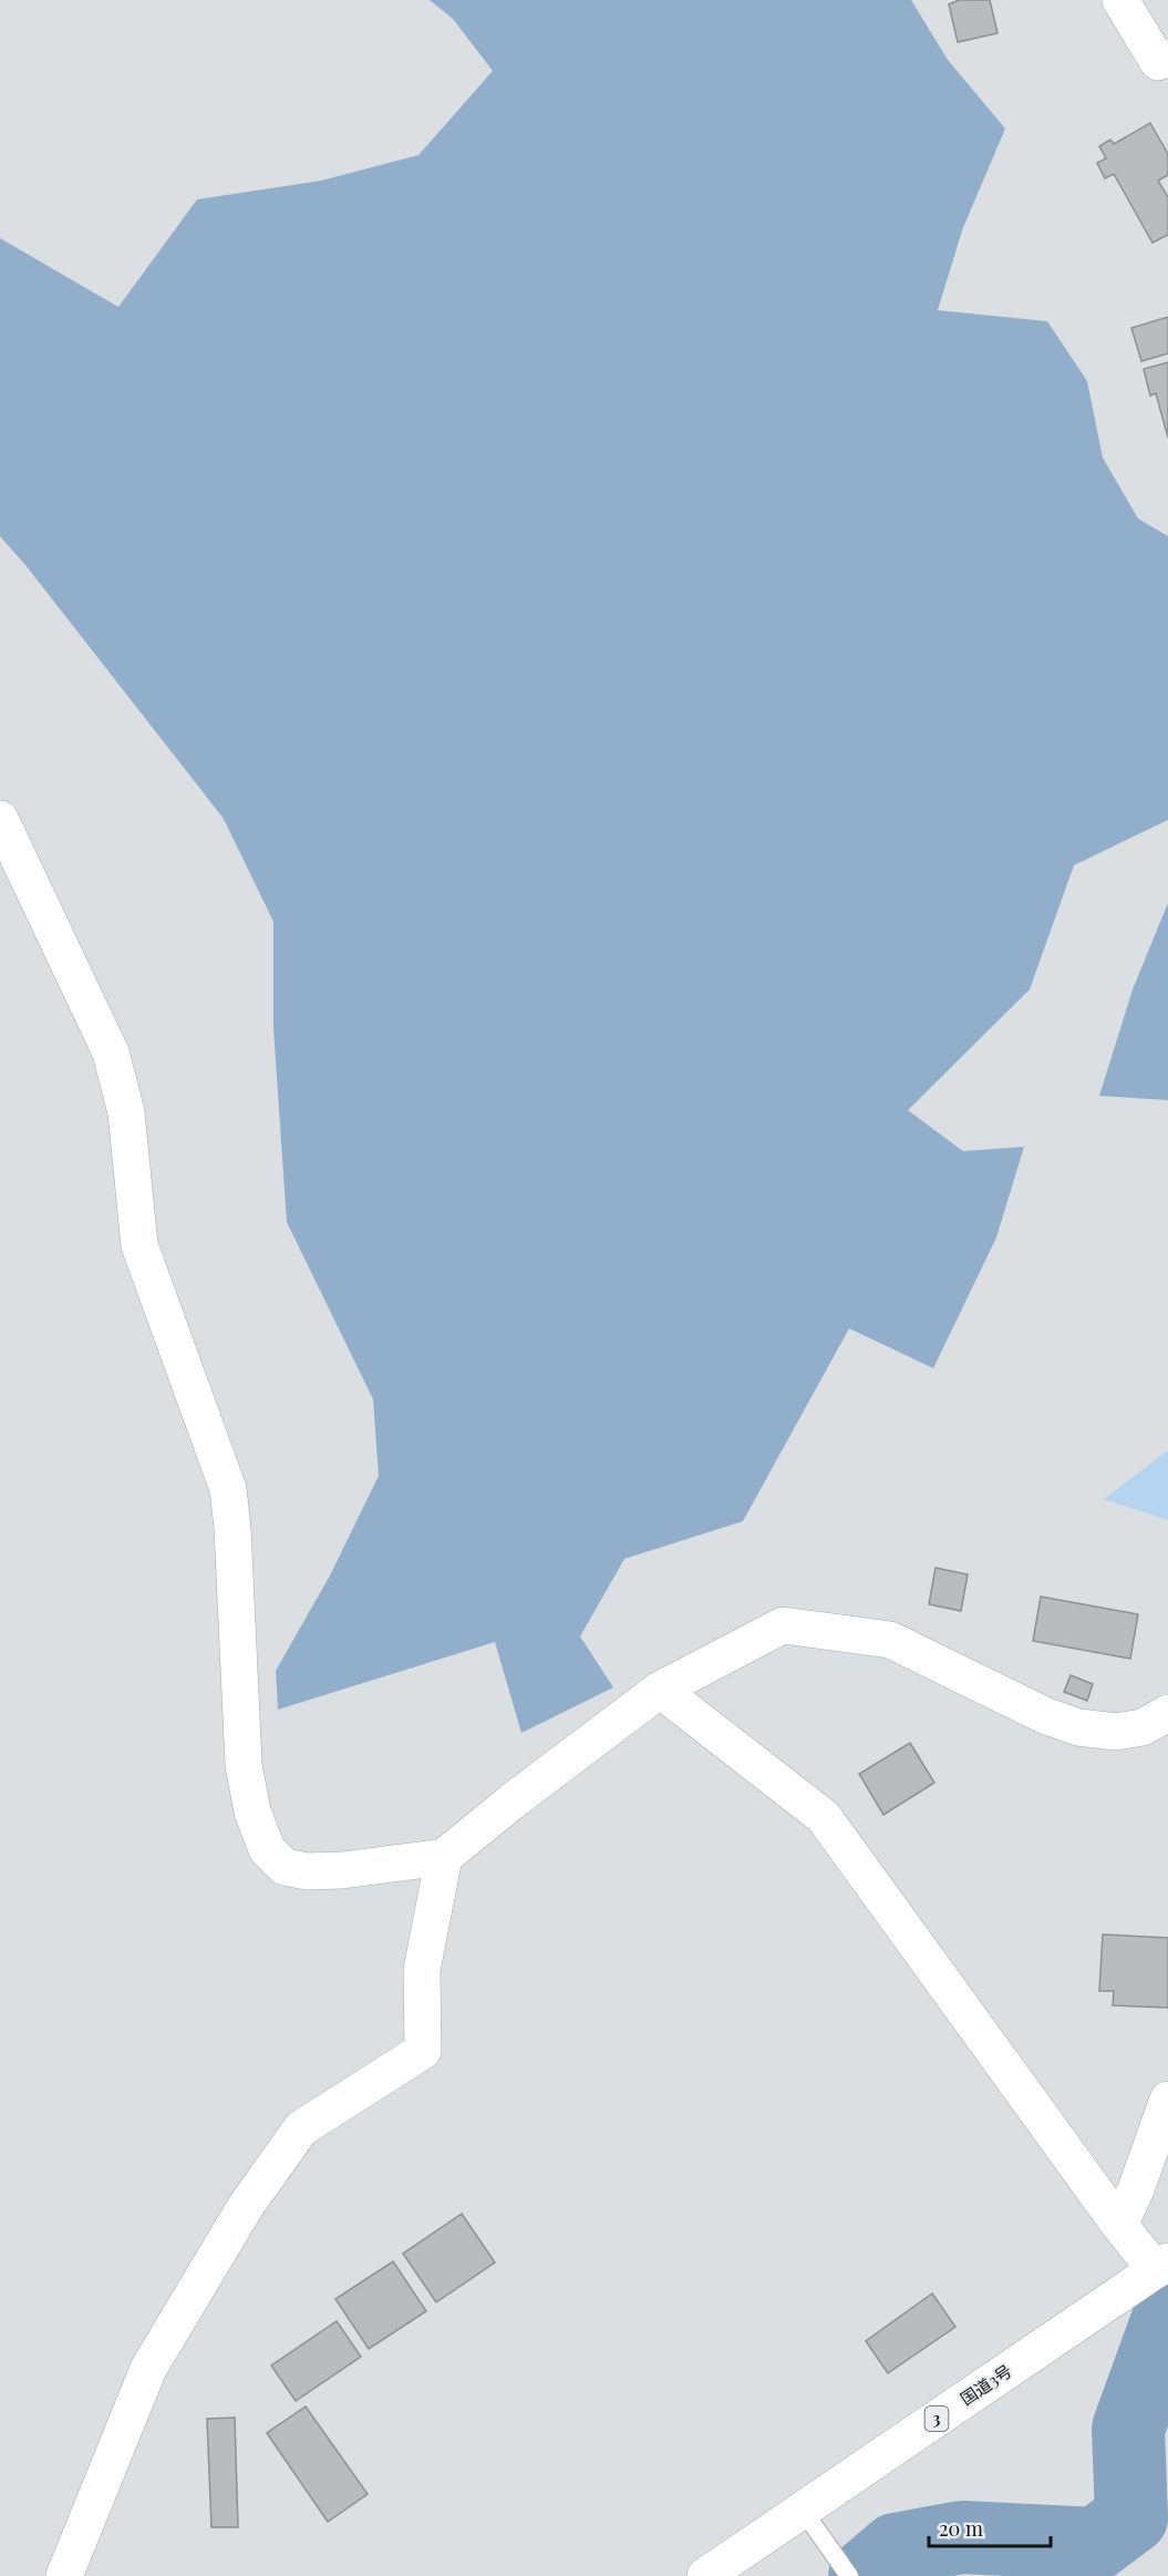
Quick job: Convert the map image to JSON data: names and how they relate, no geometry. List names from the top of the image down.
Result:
{
  "streets": {
    "main road": ["国道3号", "3"]
  },
  "scale_bar": "20 m"
}
